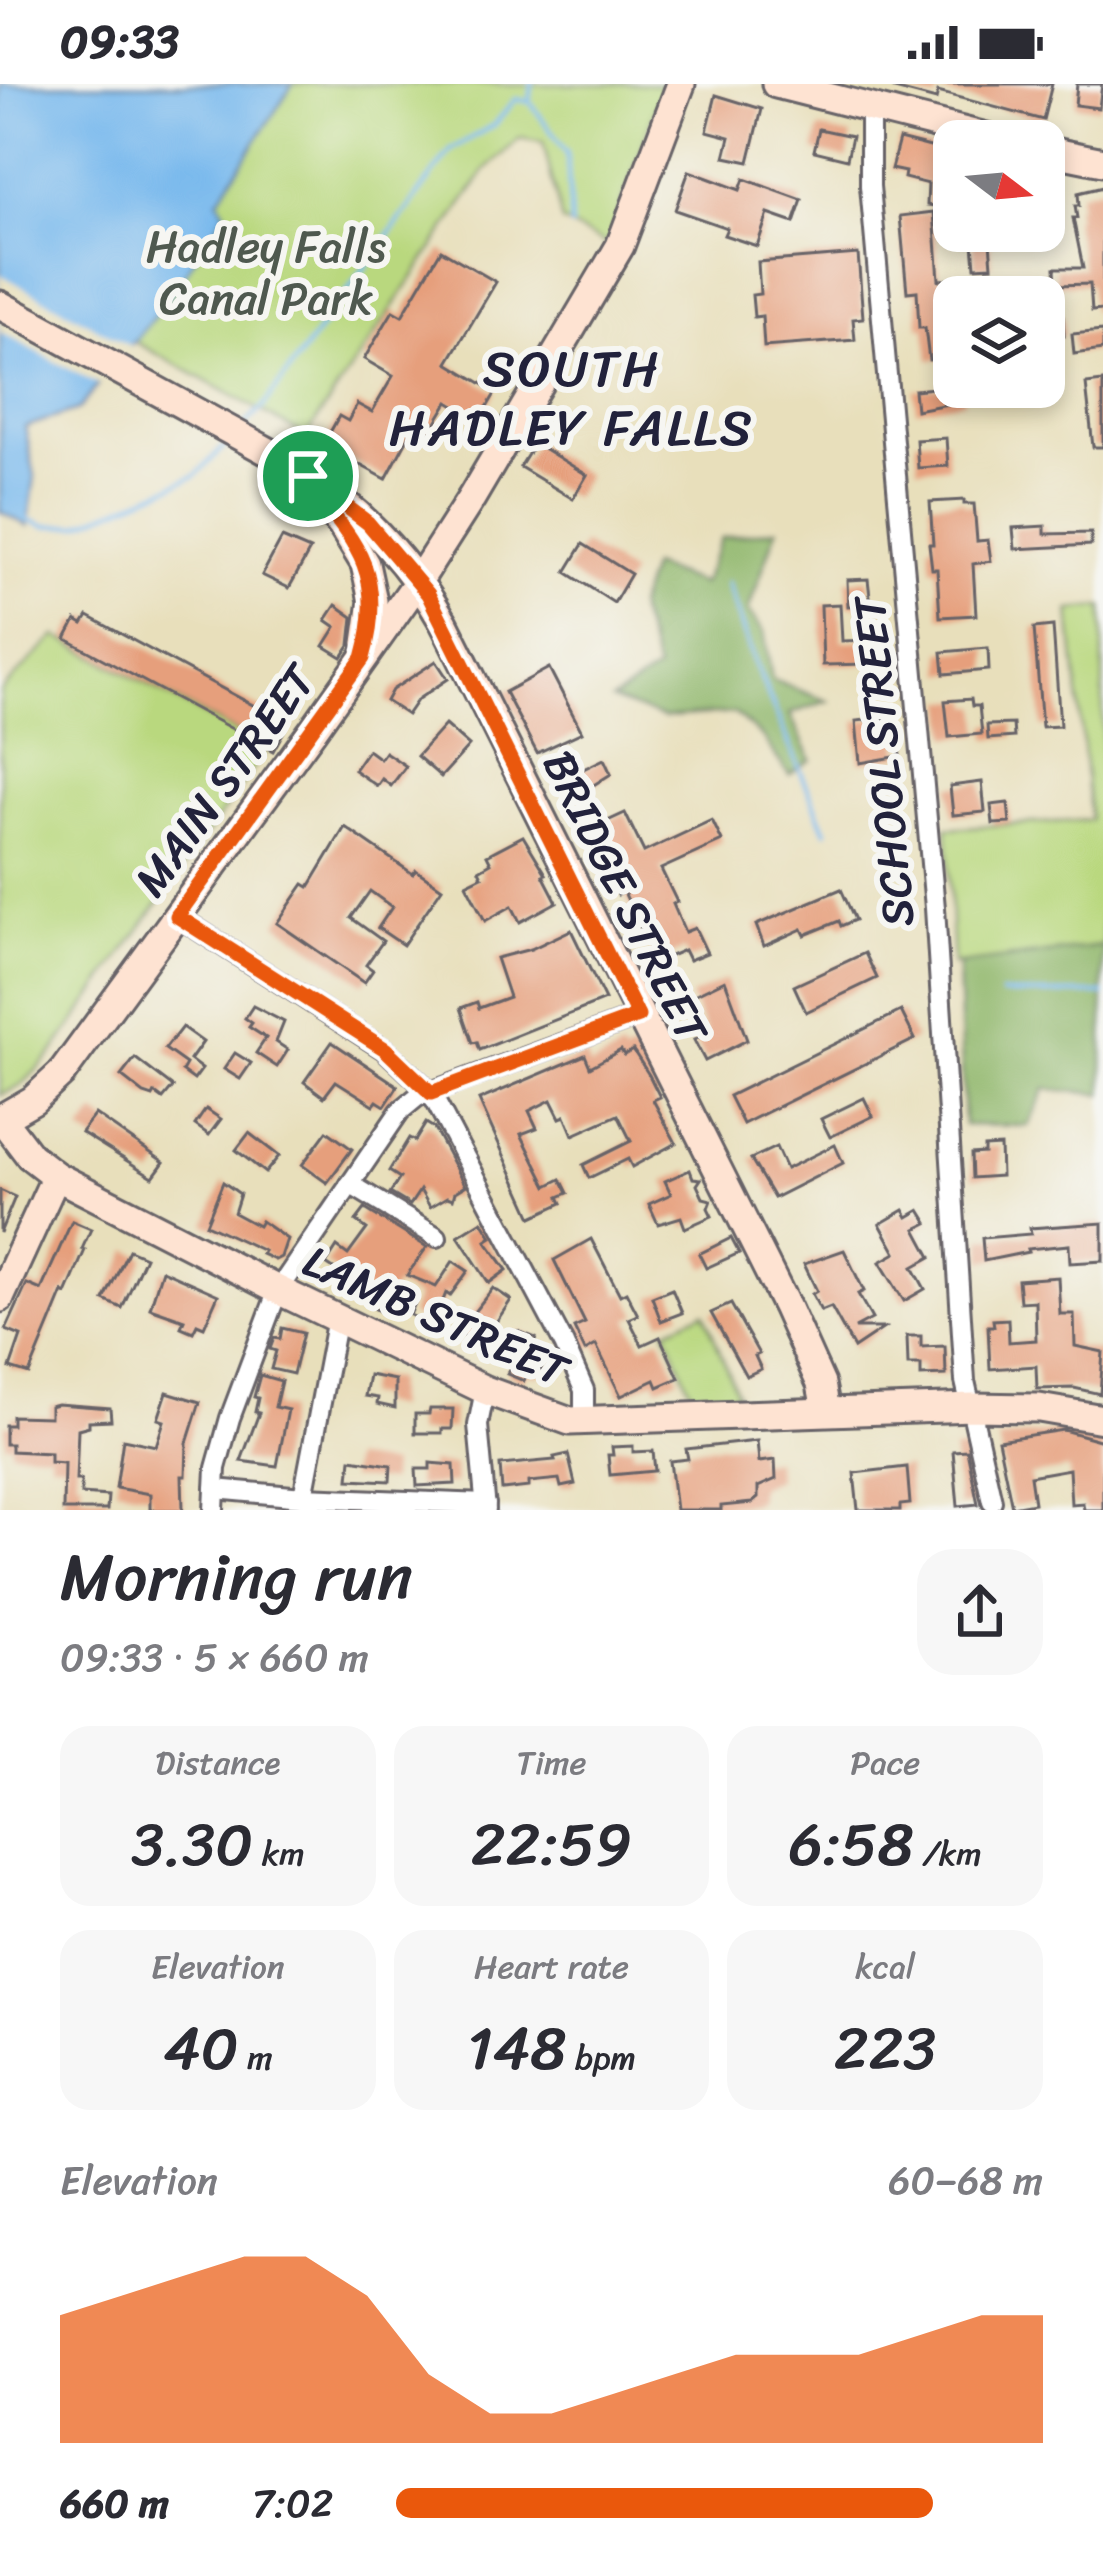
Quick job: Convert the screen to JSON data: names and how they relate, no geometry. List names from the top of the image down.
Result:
{
  "streets": {
    "main road": ["MAIN STREET", "BRIDGE STREET", "LAMB STREET"],
    "street": ["SCHOOL STREET"]
  },
  "crossings": [
    ["SCHOOL STREET", "LAMB STREET"],
    ["MAIN STREET", "BRIDGE STREET"],
    ["MAIN STREET", "LAMB STREET"],
    ["BRIDGE STREET", "LAMB STREET"]
  ],
  "districts": ["SOUTH HADLEY FALLS"],
  "parks": ["Hadley Falls Canal Park"],
  "north": "right",
  "page": {
    "status": "09:33",
    "heading": ["Morning run", "09:33 · 5 × 660 m"],
    "stats": [
      ["Distance", "3.30 km"],
      ["Time", "22:59"],
      ["Pace", "6:58 /km"],
      ["Elevation", "40 m"],
      ["Heart rate", "148 bpm"],
      ["kcal", "223"]
    ],
    "chart": ["Elevation", "60–68 m"],
    "list": [
      {
        "name": "660 m",
        "note": "7:02"
      }
    ]
  }
}
